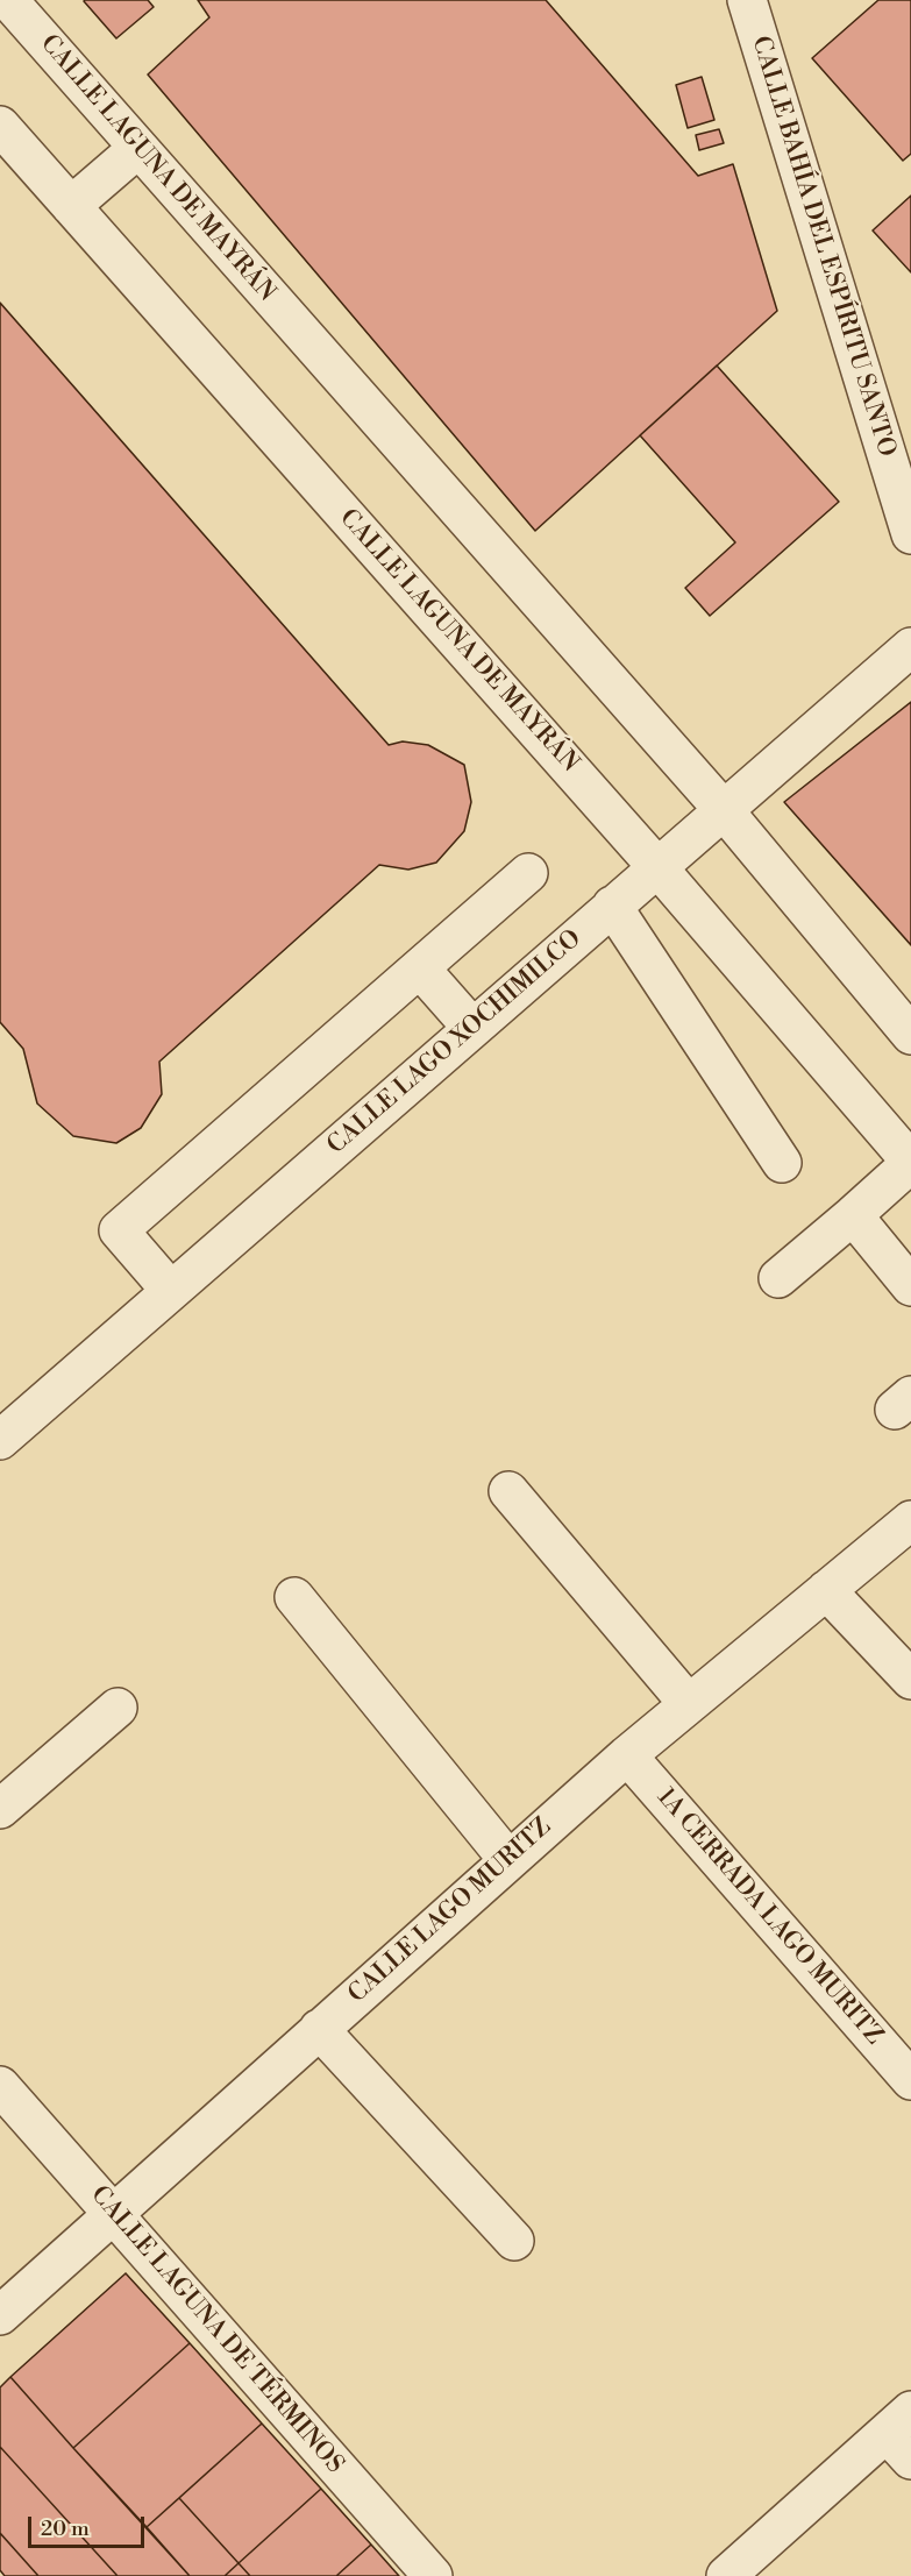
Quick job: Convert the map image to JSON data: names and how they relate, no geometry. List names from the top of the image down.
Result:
{
  "streets": {
    "street": [
      "CALLE LAGUNA DE MAYRÁN",
      "CALLE BAHÍA DEL ESPÍRITU SANTO",
      "CALLE LAGO XOCHIMILCO",
      "CALLE LAGO MURITZ",
      "1A CERRADA LAGO MURITZ",
      "CALLE LAGUNA DE TÉRMINOS"
    ]
  },
  "crossings": [
    ["CALLE LAGUNA DE MAYRÁN", "CALLE LAGO XOCHIMILCO"],
    ["CALLE LAGO MURITZ", "1A CERRADA LAGO MURITZ"],
    ["CALLE LAGO MURITZ", "CALLE LAGUNA DE TÉRMINOS"]
  ],
  "scale_bar": "20 m"
}
